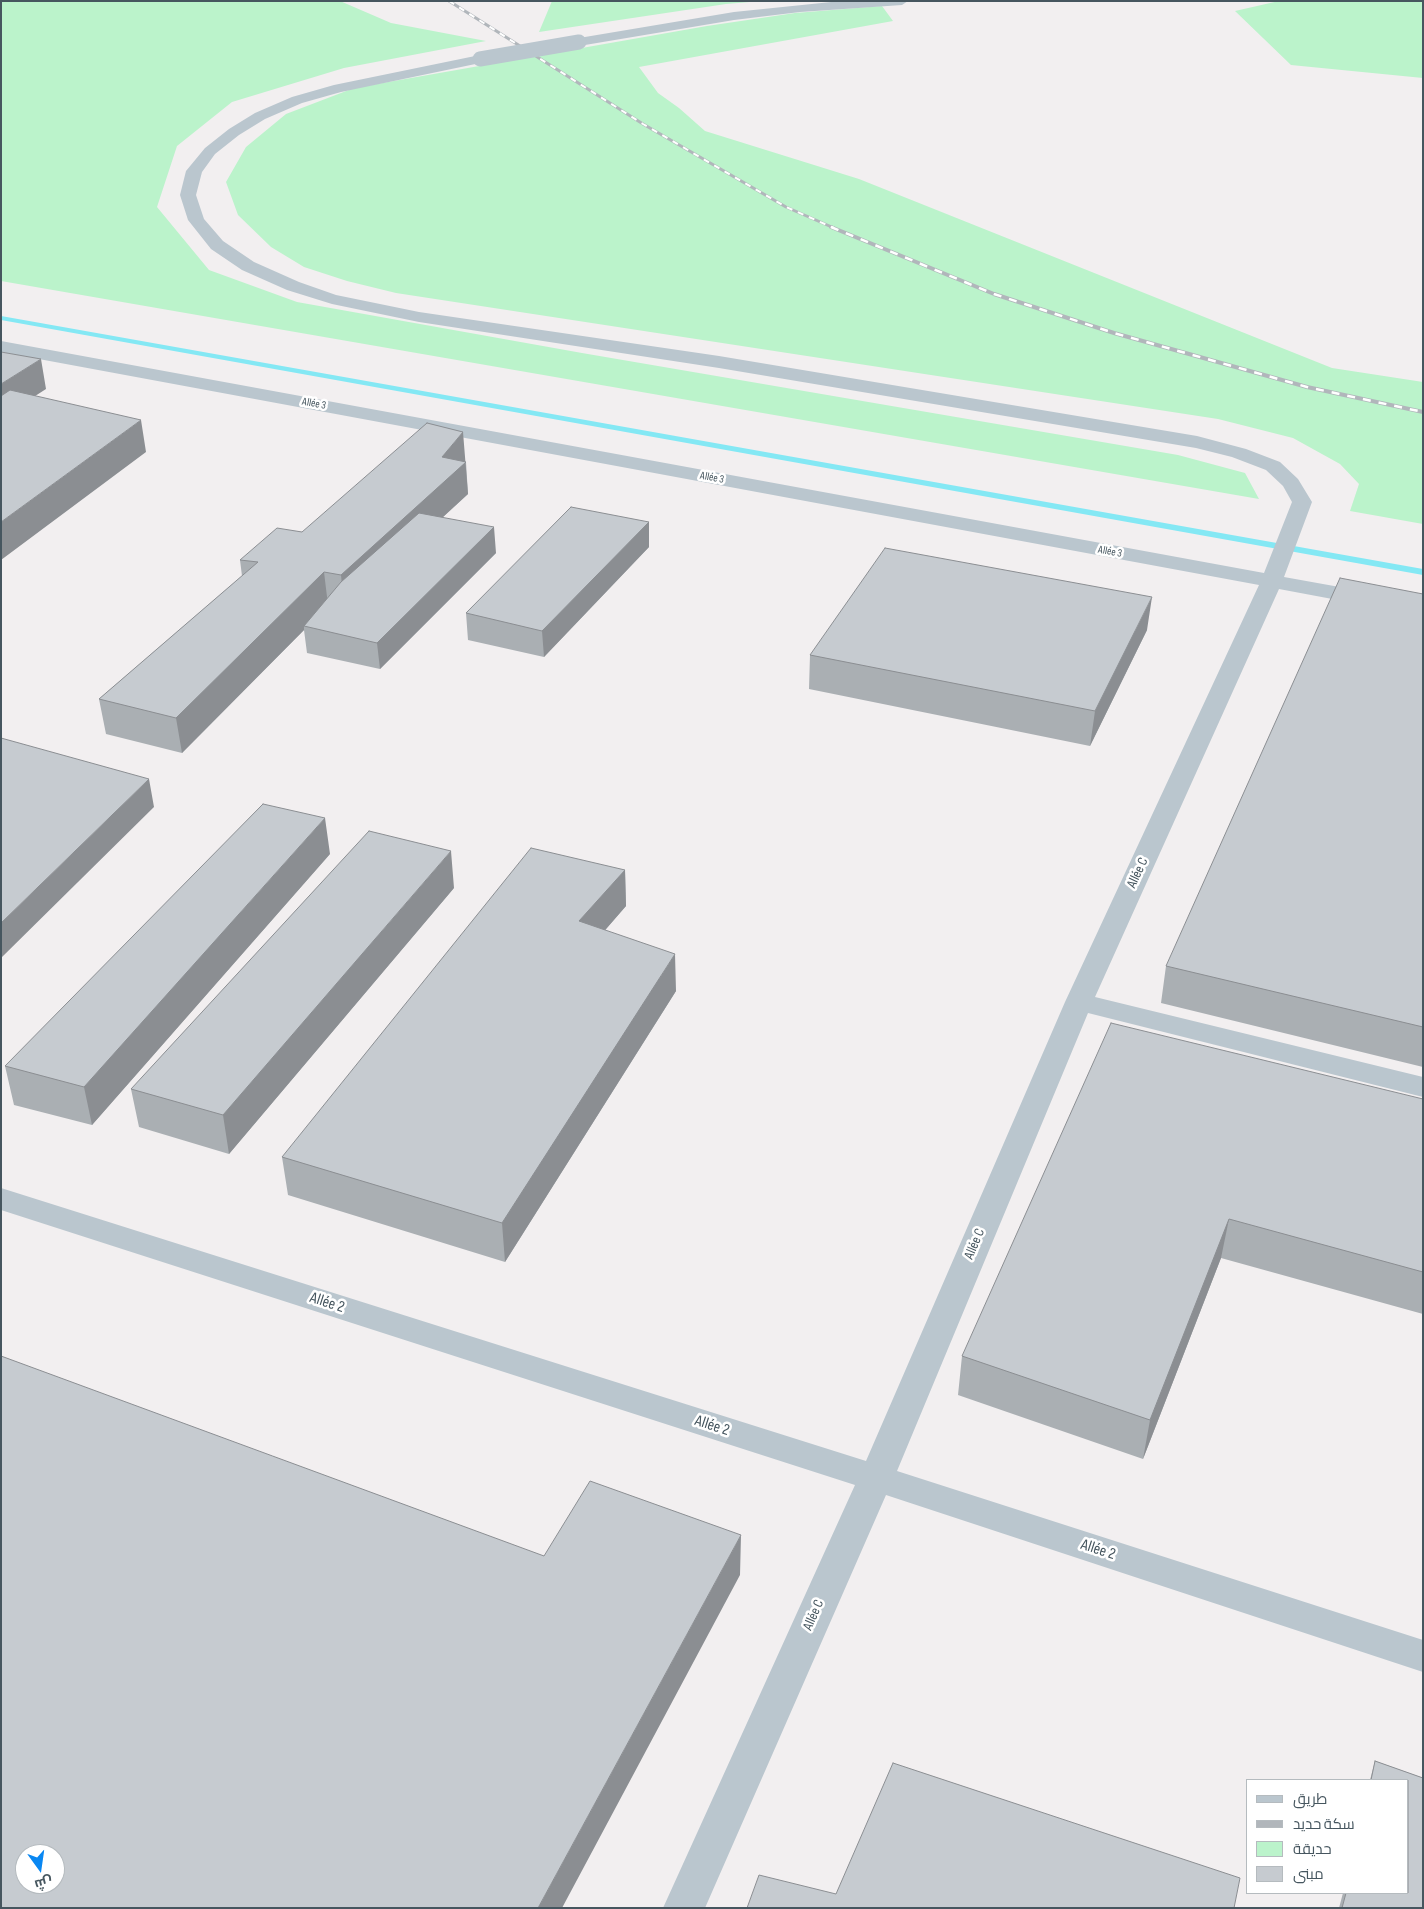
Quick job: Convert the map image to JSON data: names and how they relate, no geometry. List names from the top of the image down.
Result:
{
  "streets": {
    "street": ["Allée 3", "Allée C", "Allée 2"]
  },
  "crossings": [
    ["Allée 3", "Allée C"],
    ["Allée C", "Allée 2"]
  ],
  "legend": [
    "طريق",
    "سكة حديد",
    "حديقة",
    "مبنى"
  ],
  "north": "bottom"
}
